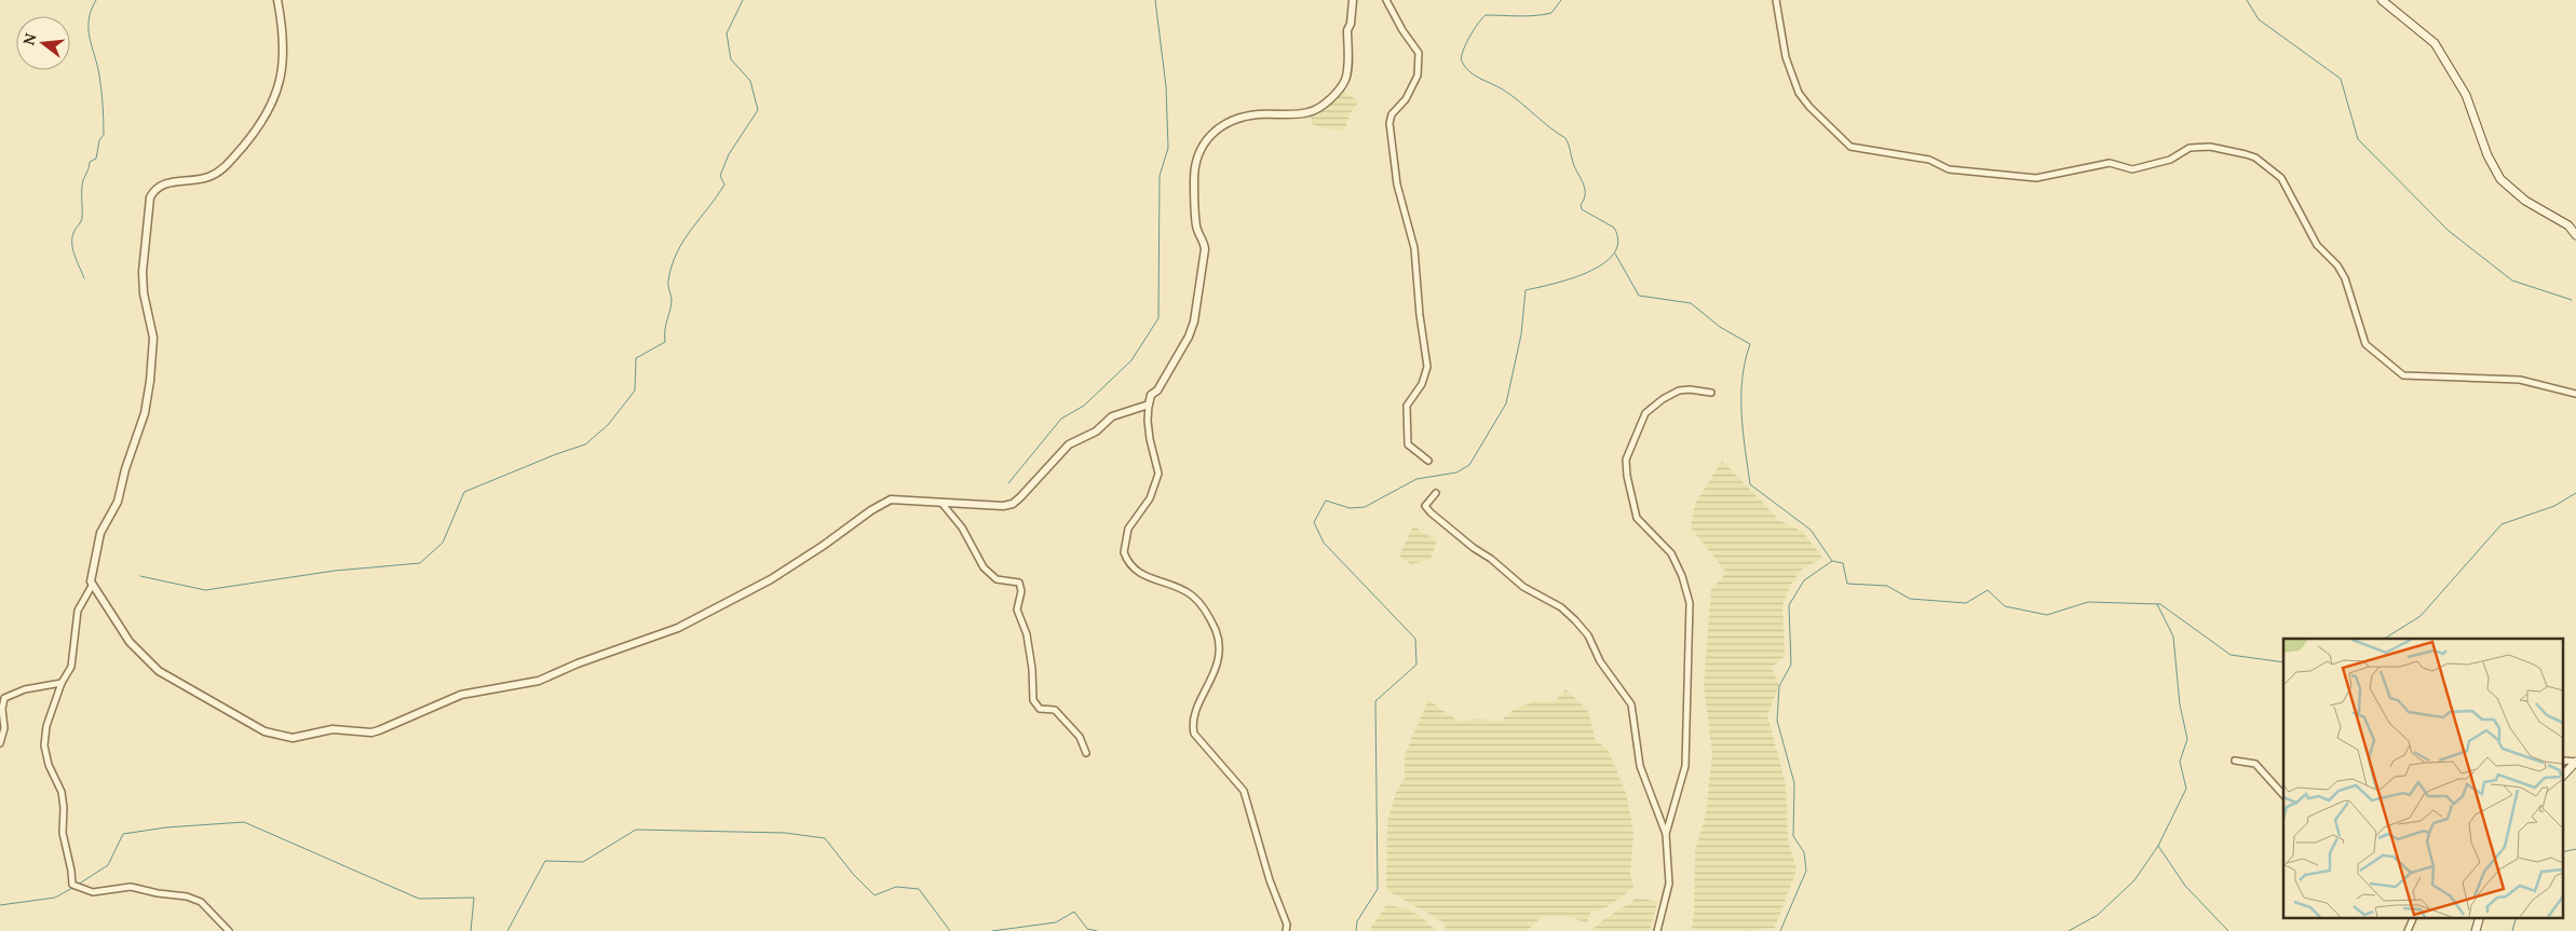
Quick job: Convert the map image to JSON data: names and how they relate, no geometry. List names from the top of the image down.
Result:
{
  "north": "left"
}
